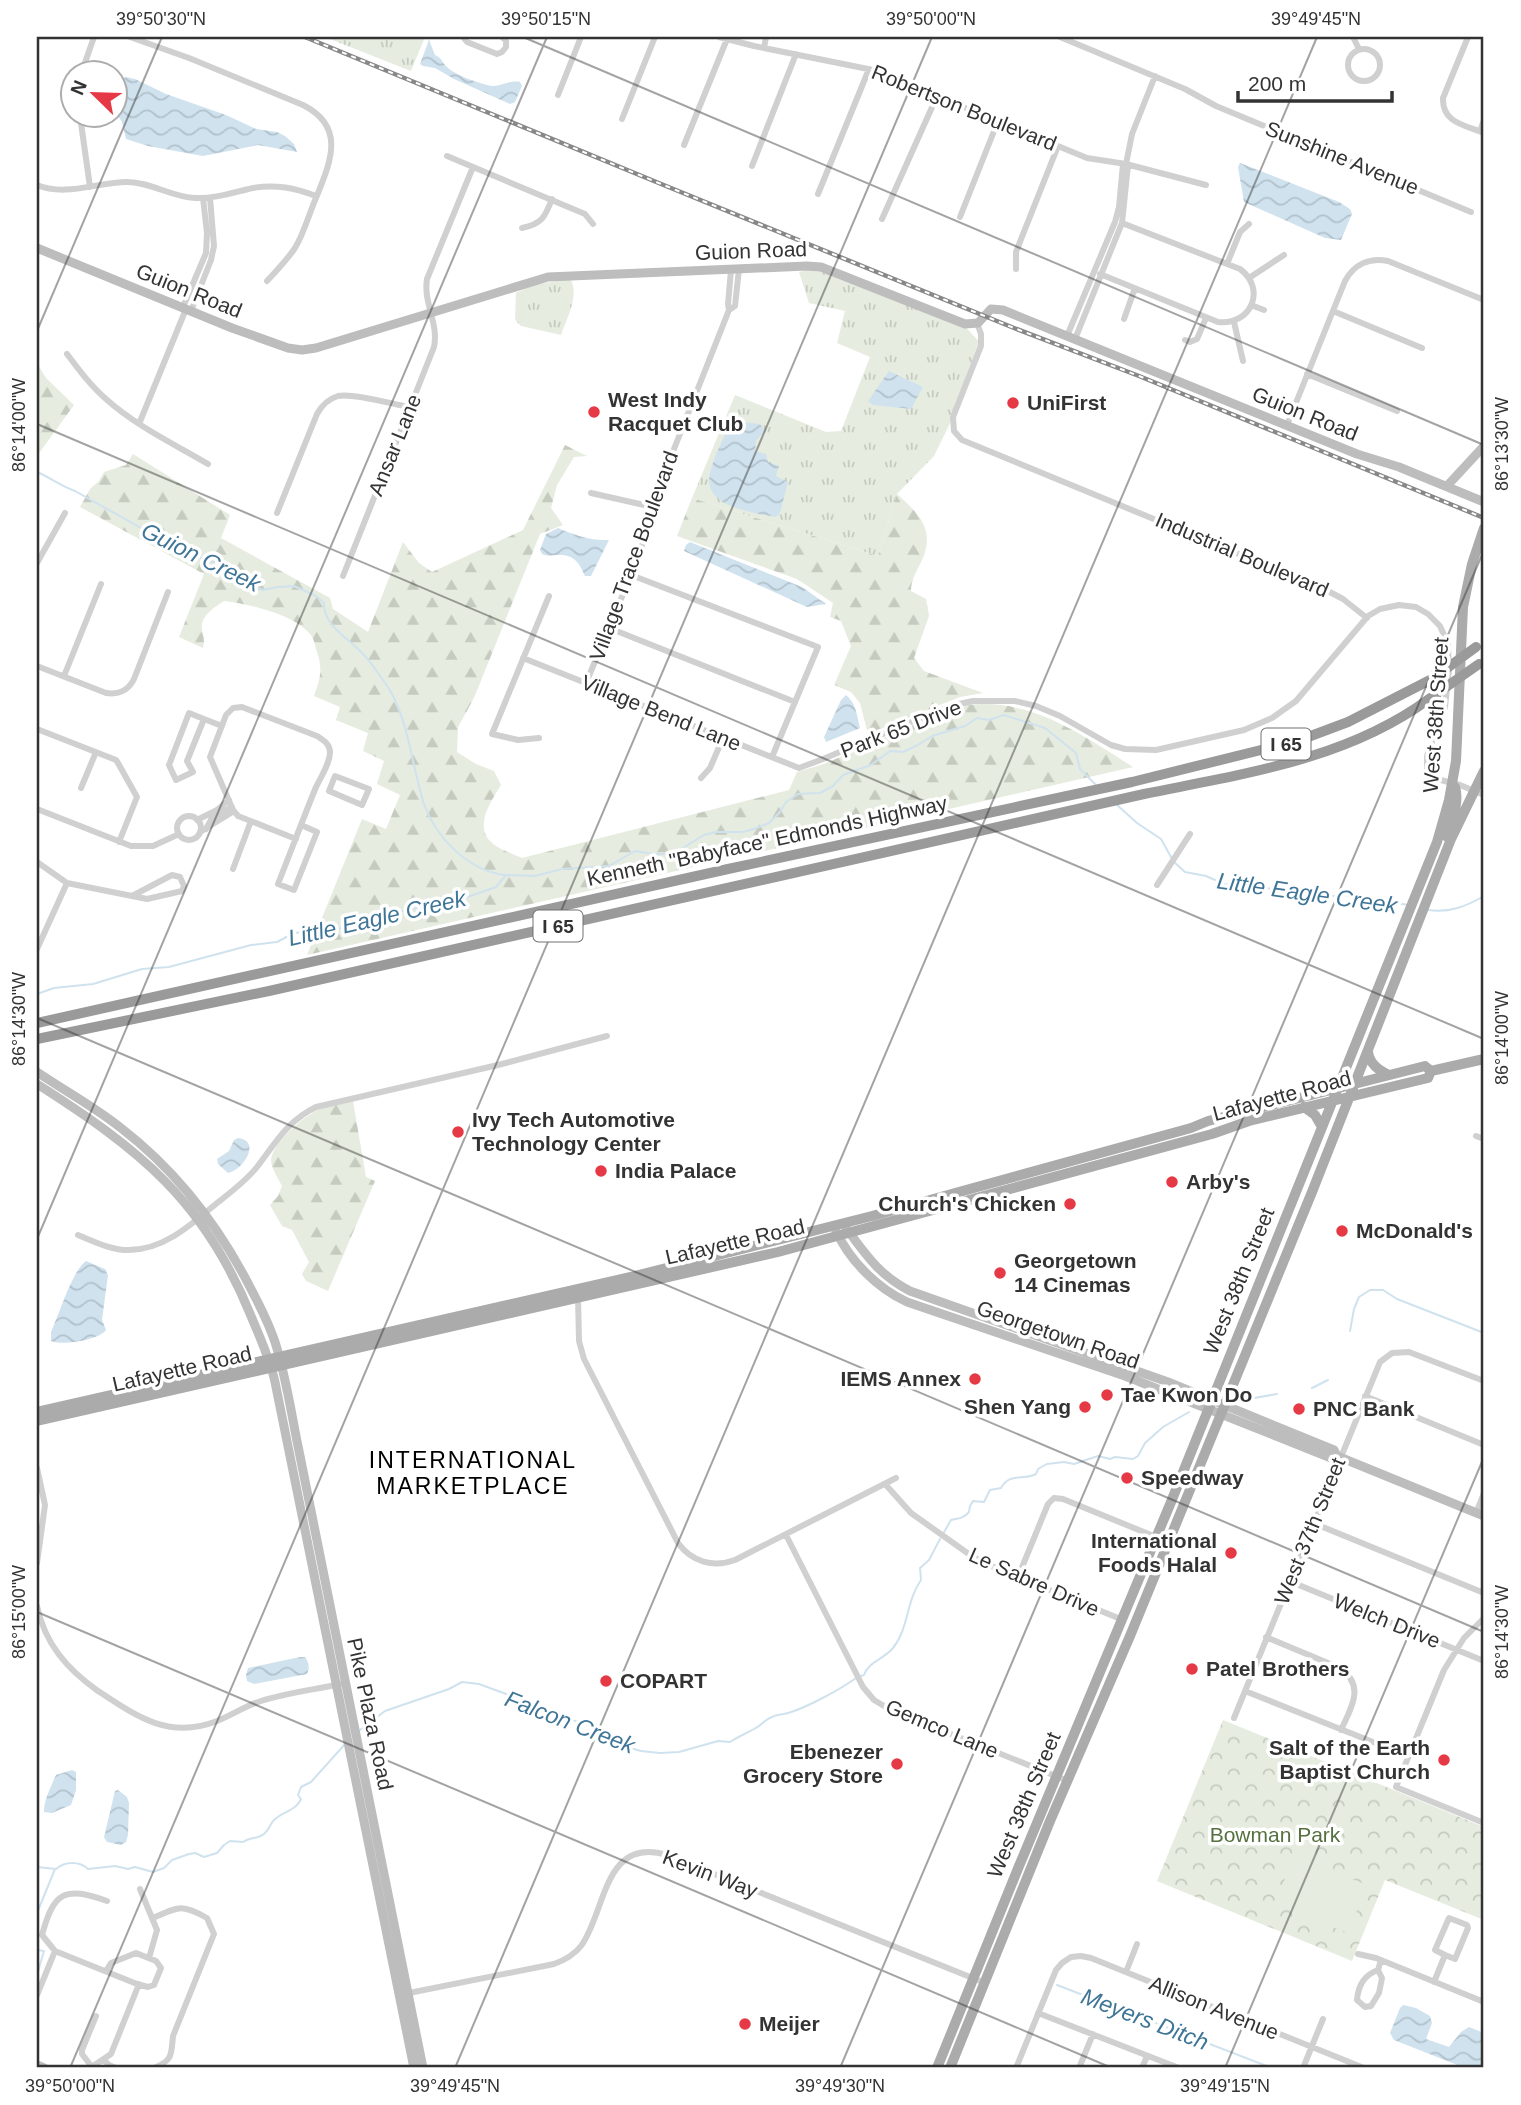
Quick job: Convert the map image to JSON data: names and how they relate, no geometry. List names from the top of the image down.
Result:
{
  "streets": {
    "highway": ["I 65", "Kenneth \"Babyface\" Edmonds Highway"],
    "main road": [
      "Guion Road",
      "West 38th Street",
      "Lafayette Road",
      "Georgetown Road",
      "Pike Plaza Road"
    ],
    "street": [
      "Robertson Boulevard",
      "Sunshine Avenue",
      "Ansar Lane",
      "Industrial Boulevard",
      "Village Trace Boulevard",
      "Village Bend Lane",
      "Park 65 Drive",
      "West 37th Street",
      "Le Sabre Drive",
      "Welch Drive",
      "Gemco Lane",
      "Kevin Way",
      "Allison Avenue"
    ]
  },
  "crossings": [
    ["Guion Road", "Ansar Lane"],
    ["Guion Road", "Industrial Boulevard"],
    ["Guion Road", "Village Trace Boulevard"],
    ["Industrial Boulevard", "Park 65 Drive"],
    ["Village Trace Boulevard", "Village Bend Lane"],
    ["Village Bend Lane", "Park 65 Drive"],
    ["West 38th Street", "Lafayette Road"],
    ["West 38th Street", "Georgetown Road"],
    ["West 38th Street", "Le Sabre Drive"],
    ["West 38th Street", "Gemco Lane"],
    ["West 38th Street", "Kevin Way"],
    ["Lafayette Road", "Georgetown Road"],
    ["Lafayette Road", "Pike Plaza Road"],
    ["Georgetown Road", "West 37th Street"],
    ["West 37th Street", "Welch Drive"],
    ["Pike Plaza Road", "Kevin Way"]
  ],
  "districts": ["INTERNATIONAL MARKETPLACE"],
  "water": [
    "Guion Creek",
    "Little Eagle Creek",
    "Falcon Creek",
    "Meyers Ditch"
  ],
  "parks": ["Bowman Park"],
  "places": [
    "UniFirst",
    "West Indy Racquet Club",
    "Ivy Tech Automotive Technology Center",
    "India Palace",
    "Arby's",
    "Church's Chicken",
    "McDonald's",
    "Georgetown 14 Cinemas",
    "IEMS Annex",
    "Tae Kwon Do",
    "Shen Yang",
    "PNC Bank",
    "Speedway",
    "International Foods Halal",
    "Patel Brothers",
    "COPART",
    "Salt of the Earth Baptist Church",
    "Ebenezer Grocery Store",
    "Meijer"
  ],
  "scale_bar": "200 m",
  "north": "top left",
  "coordinates": [
    "39°50'30\"N",
    "39°50'15\"N",
    "39°50'00\"N",
    "39°49'45\"N",
    "86°14'00\"W",
    "86°13'30\"W",
    "86°14'30\"W",
    "86°15'00\"W",
    "39°49'30\"N",
    "39°49'15\"N"
  ]
}
